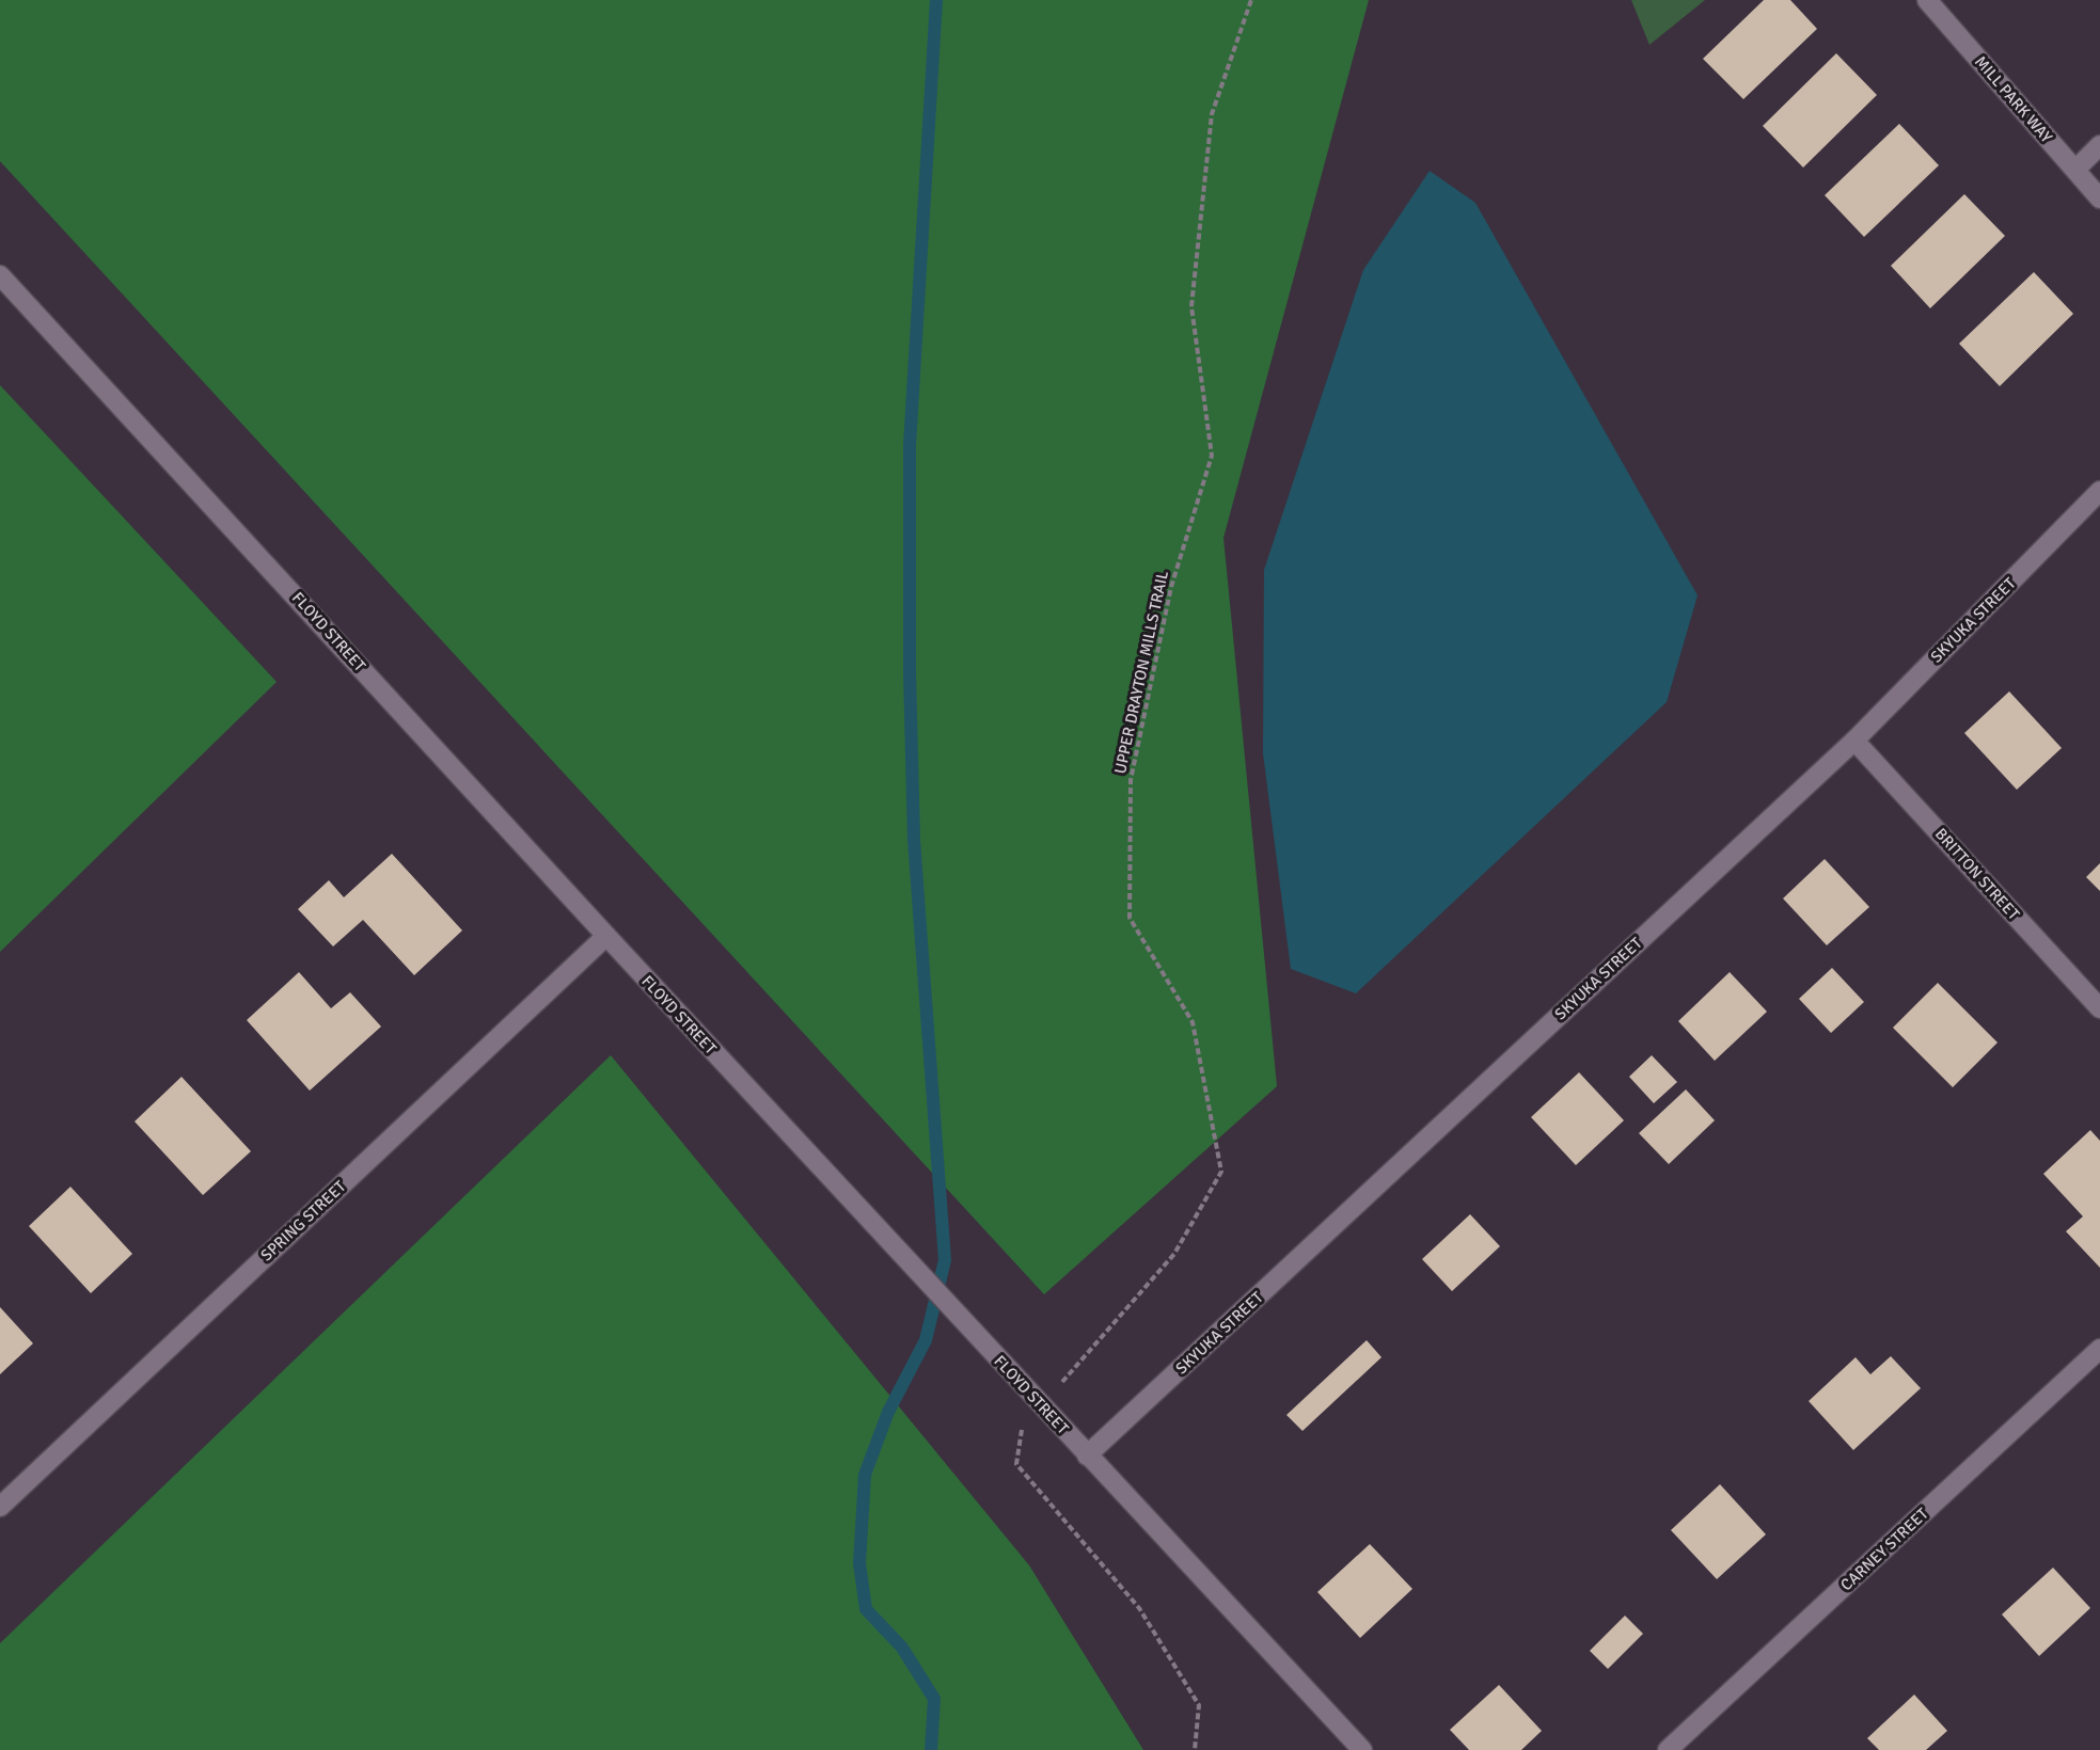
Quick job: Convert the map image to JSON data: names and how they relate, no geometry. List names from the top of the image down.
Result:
{
  "streets": {
    "street": [
      "MILL PARK WAY",
      "SKYUKA STREET",
      "FLOYD STREET",
      "BRITTON STREET",
      "SPRING STREET",
      "CARNEY STREET"
    ],
    "path": ["UPPER DRAYTON MILLS TRAIL"]
  },
  "crossings": [
    ["SKYUKA STREET", "FLOYD STREET"],
    ["SKYUKA STREET", "BRITTON STREET"],
    ["FLOYD STREET", "UPPER DRAYTON MILLS TRAIL"],
    ["FLOYD STREET", "SPRING STREET"]
  ]
}
